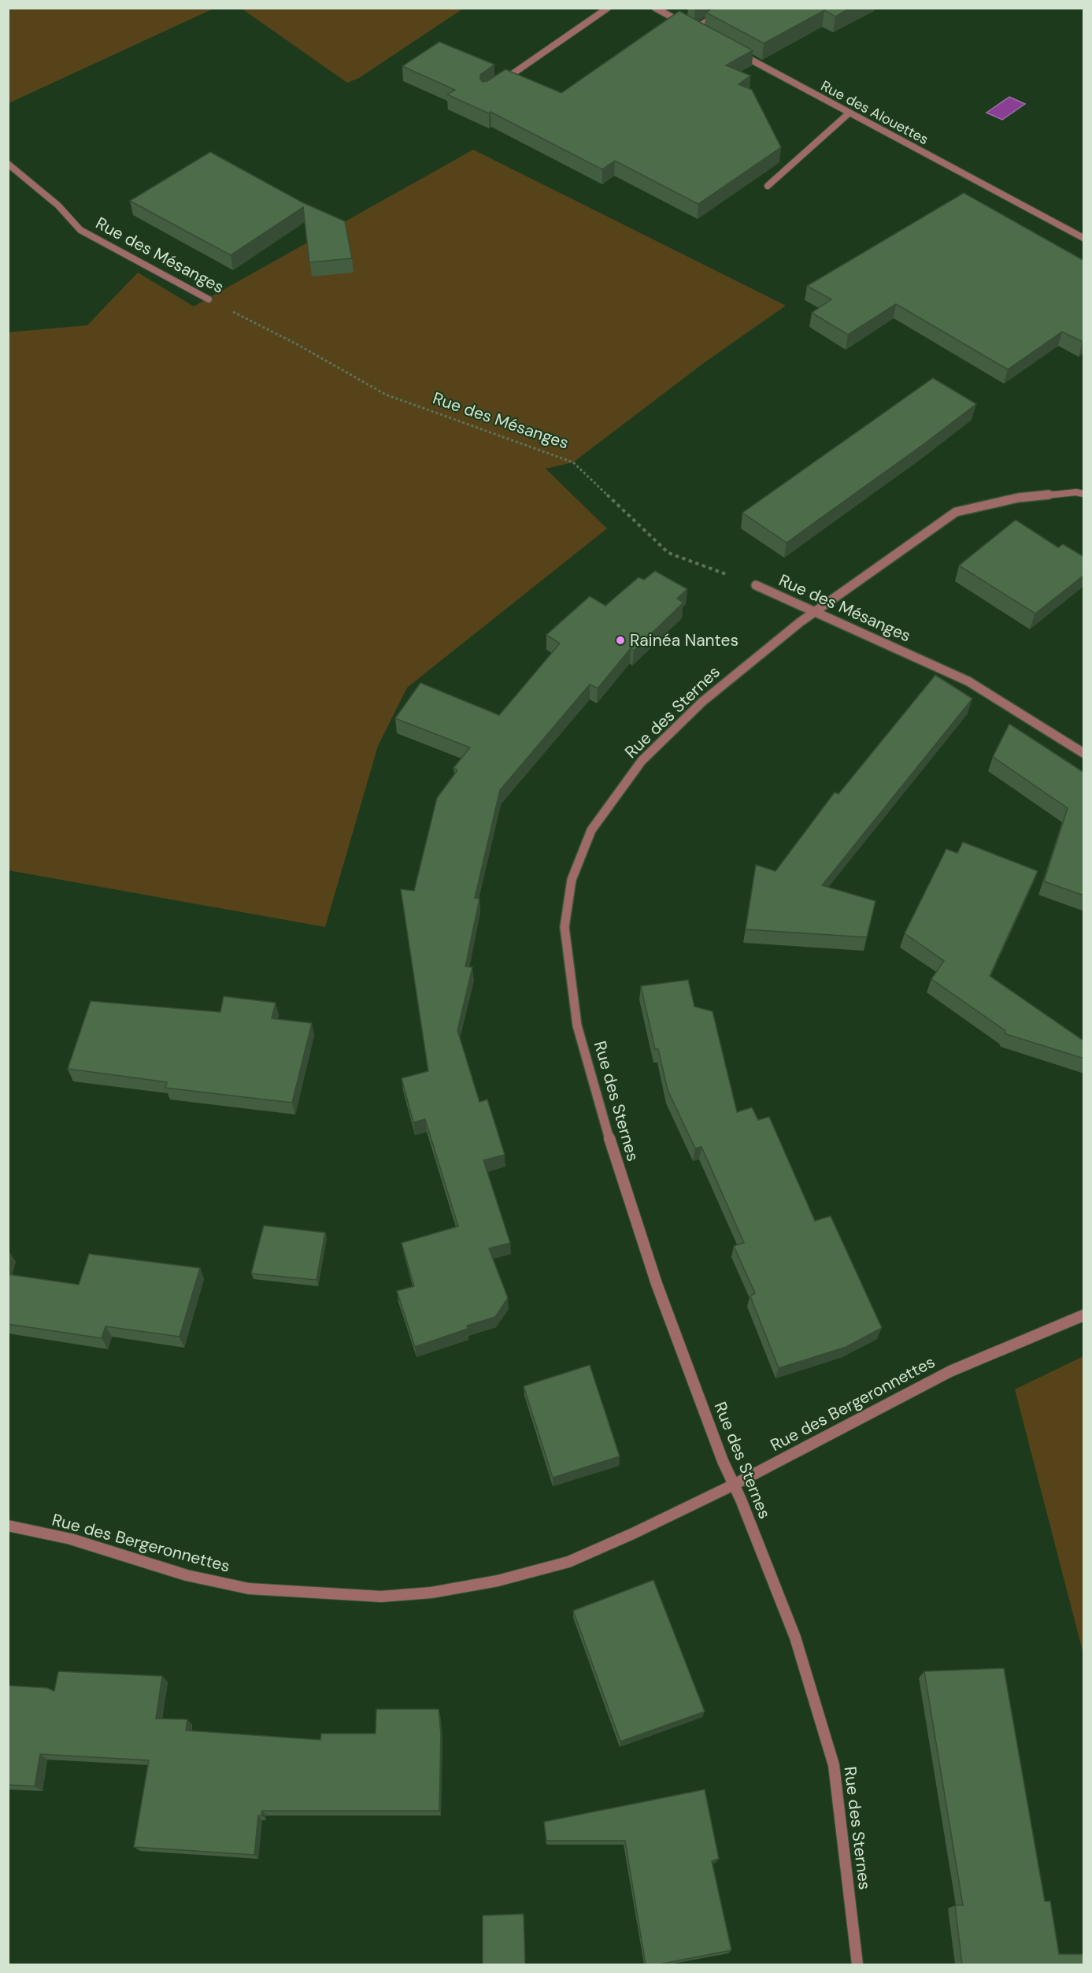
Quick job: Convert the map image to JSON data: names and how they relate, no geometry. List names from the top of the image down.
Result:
{
  "streets": {
    "street": [
      "Rue des Alouettes",
      "Rue des Mésanges",
      "Rue des Sternes",
      "Rue des Bergeronnettes"
    ]
  },
  "crossings": [
    ["Rue des Mésanges", "Rue des Sternes"],
    ["Rue des Sternes", "Rue des Bergeronnettes"]
  ],
  "places": ["Rainéa Nantes"]
}
